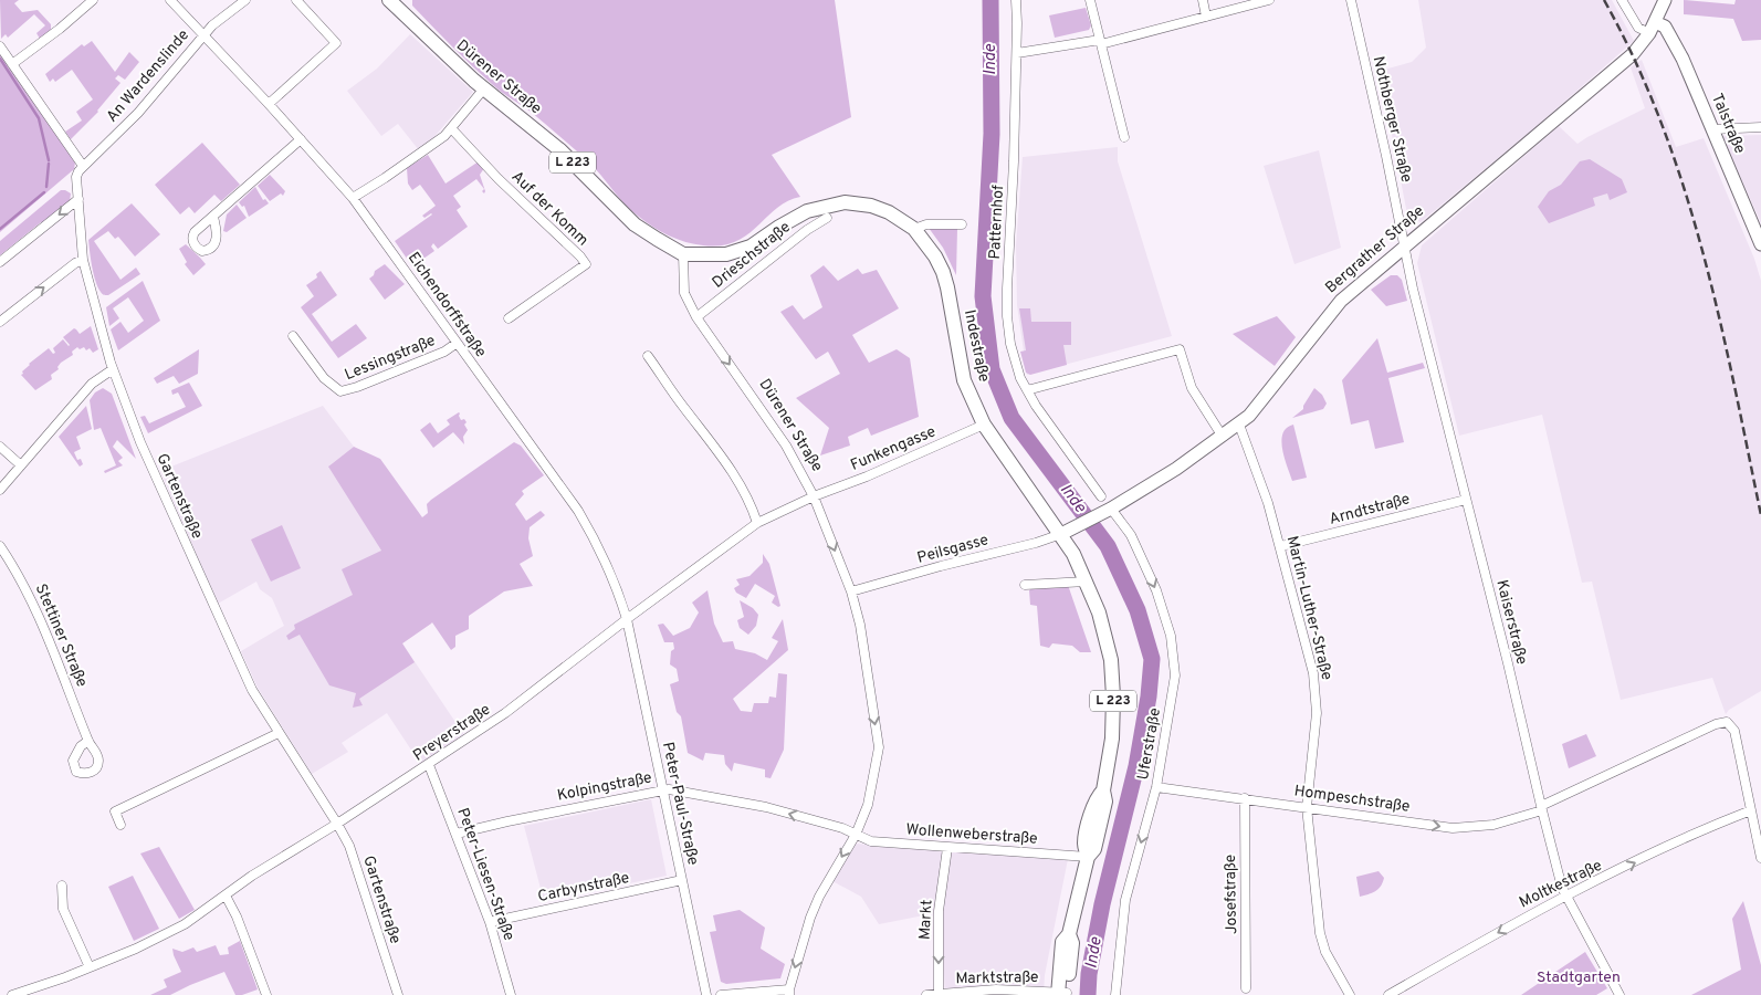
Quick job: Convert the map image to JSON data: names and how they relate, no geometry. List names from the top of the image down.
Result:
{
  "streets": {
    "main road": [
      "Dürener Straße",
      "Talstraße",
      "L 223",
      "Bergrather Straße",
      "Indestraße"
    ],
    "street": [
      "An Wardenslinde",
      "Nothberger Straße",
      "Auf der Komm",
      "Patternhof",
      "Drieschstraße",
      "Eichendorffstraße",
      "Lessingstraße",
      "Funkengasse",
      "Gartenstraße",
      "Arndtstraße",
      "Peilsgasse",
      "Martin-Luther-Straße",
      "Kaiserstraße",
      "Stettiner Straße",
      "Preyerstraße",
      "Uferstraße",
      "Kolpingstraße",
      "Hompeschstraße",
      "Peter-Paul-Straße",
      "Wollenweberstraße",
      "Peter-Liesen-Straße",
      "Moltkestraße",
      "Carbynstraße",
      "Josefstraße",
      "Markt",
      "Marktstraße"
    ]
  },
  "crossings": [
    ["An Wardenslinde", "Eichendorffstraße"],
    ["An Wardenslinde", "Gartenstraße"],
    ["Dürener Straße", "Drieschstraße"],
    ["Dürener Straße", "Indestraße"],
    ["Dürener Straße", "Funkengasse"],
    ["Dürener Straße", "Peilsgasse"],
    ["Dürener Straße", "Preyerstraße"],
    ["Dürener Straße", "Kolpingstraße"],
    ["Dürener Straße", "Wollenweberstraße"],
    ["Nothberger Straße", "Bergrather Straße"],
    ["Nothberger Straße", "Kaiserstraße"],
    ["Talstraße", "Bergrather Straße"],
    ["Bergrather Straße", "Indestraße"],
    ["Bergrather Straße", "Peilsgasse"],
    ["Bergrather Straße", "Martin-Luther-Straße"],
    ["Bergrather Straße", "Kaiserstraße"],
    ["Bergrather Straße", "Uferstraße"],
    ["Eichendorffstraße", "Lessingstraße"],
    ["Eichendorffstraße", "Preyerstraße"],
    ["Eichendorffstraße", "Peter-Paul-Straße"],
    ["Indestraße", "Funkengasse"],
    ["Indestraße", "Peilsgasse"],
    ["Indestraße", "Wollenweberstraße"],
    ["Indestraße", "Marktstraße"],
    ["Funkengasse", "Preyerstraße"],
    ["Gartenstraße", "Preyerstraße"],
    ["Arndtstraße", "Martin-Luther-Straße"],
    ["Arndtstraße", "Kaiserstraße"],
    ["Martin-Luther-Straße", "Hompeschstraße"],
    ["Kaiserstraße", "Hompeschstraße"],
    ["Kaiserstraße", "Moltkestraße"],
    ["Preyerstraße", "Peter-Paul-Straße"],
    ["Preyerstraße", "Peter-Liesen-Straße"],
    ["Uferstraße", "Hompeschstraße"],
    ["Kolpingstraße", "Peter-Paul-Straße"],
    ["Kolpingstraße", "Wollenweberstraße"],
    ["Kolpingstraße", "Peter-Liesen-Straße"],
    ["Hompeschstraße", "Moltkestraße"],
    ["Hompeschstraße", "Josefstraße"],
    ["Peter-Paul-Straße", "Carbynstraße"],
    ["Wollenweberstraße", "Markt"],
    ["Peter-Liesen-Straße", "Carbynstraße"],
    ["Markt", "Marktstraße"]
  ],
  "one_way": [
    "Dürener Straße",
    "Uferstraße",
    "Kolpingstraße",
    "Markt"
  ],
  "water": ["Inde"],
  "parks": ["Stadtgarten"]
}
